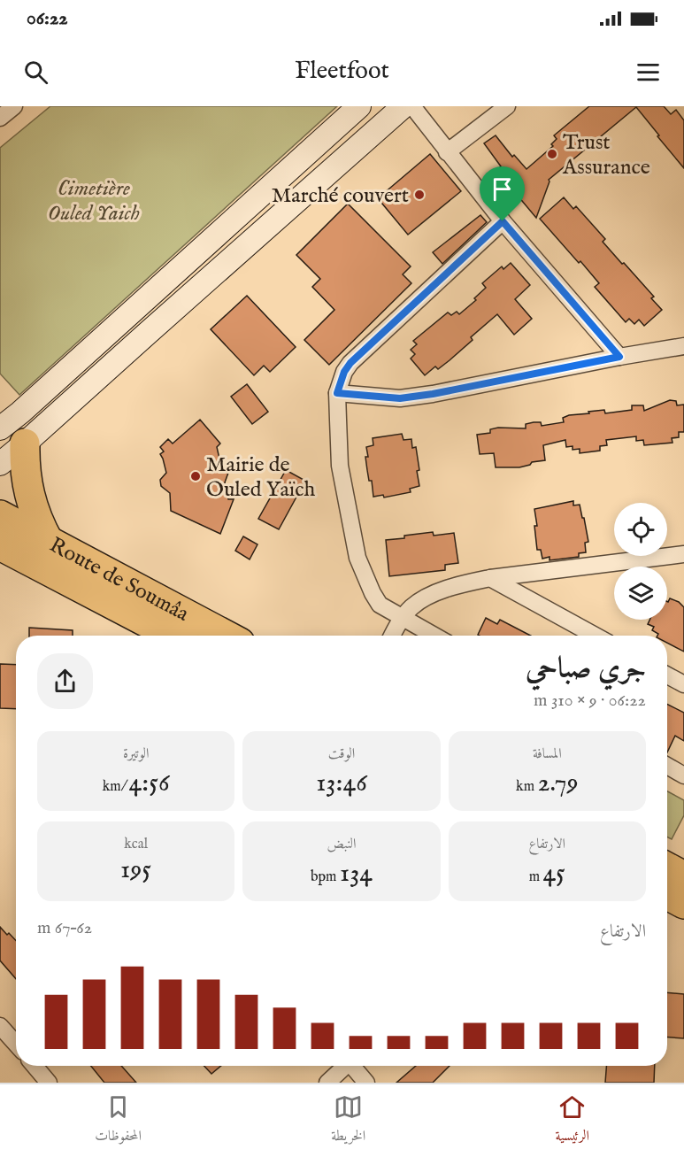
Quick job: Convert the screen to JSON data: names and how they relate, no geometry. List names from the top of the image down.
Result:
{
  "streets": {
    "highway": ["Route de Soumâa"]
  },
  "parks": ["Cimetière Ouled Yaich"],
  "places": ["Trust Assurance", "Marché couvert", "Mairie de Ouled Yaïch"],
  "page": {
    "status": "06:22",
    "header": "Fleetfoot",
    "heading": ["جري صباحي", "06:22 · 9 × 310 m"],
    "stats": [
      ["المسافة", "2.79 km"],
      ["الوقت", "13:46"],
      ["الوتيرة", "4:56 /km"],
      ["الارتفاع", "45 m"],
      ["النبض", "134 bpm"],
      ["kcal", "195"]
    ],
    "chart": ["الارتفاع", "62–67 m"],
    "tabs": ["الرئيسية", "الخريطة", "المحفوظات"]
  }
}
